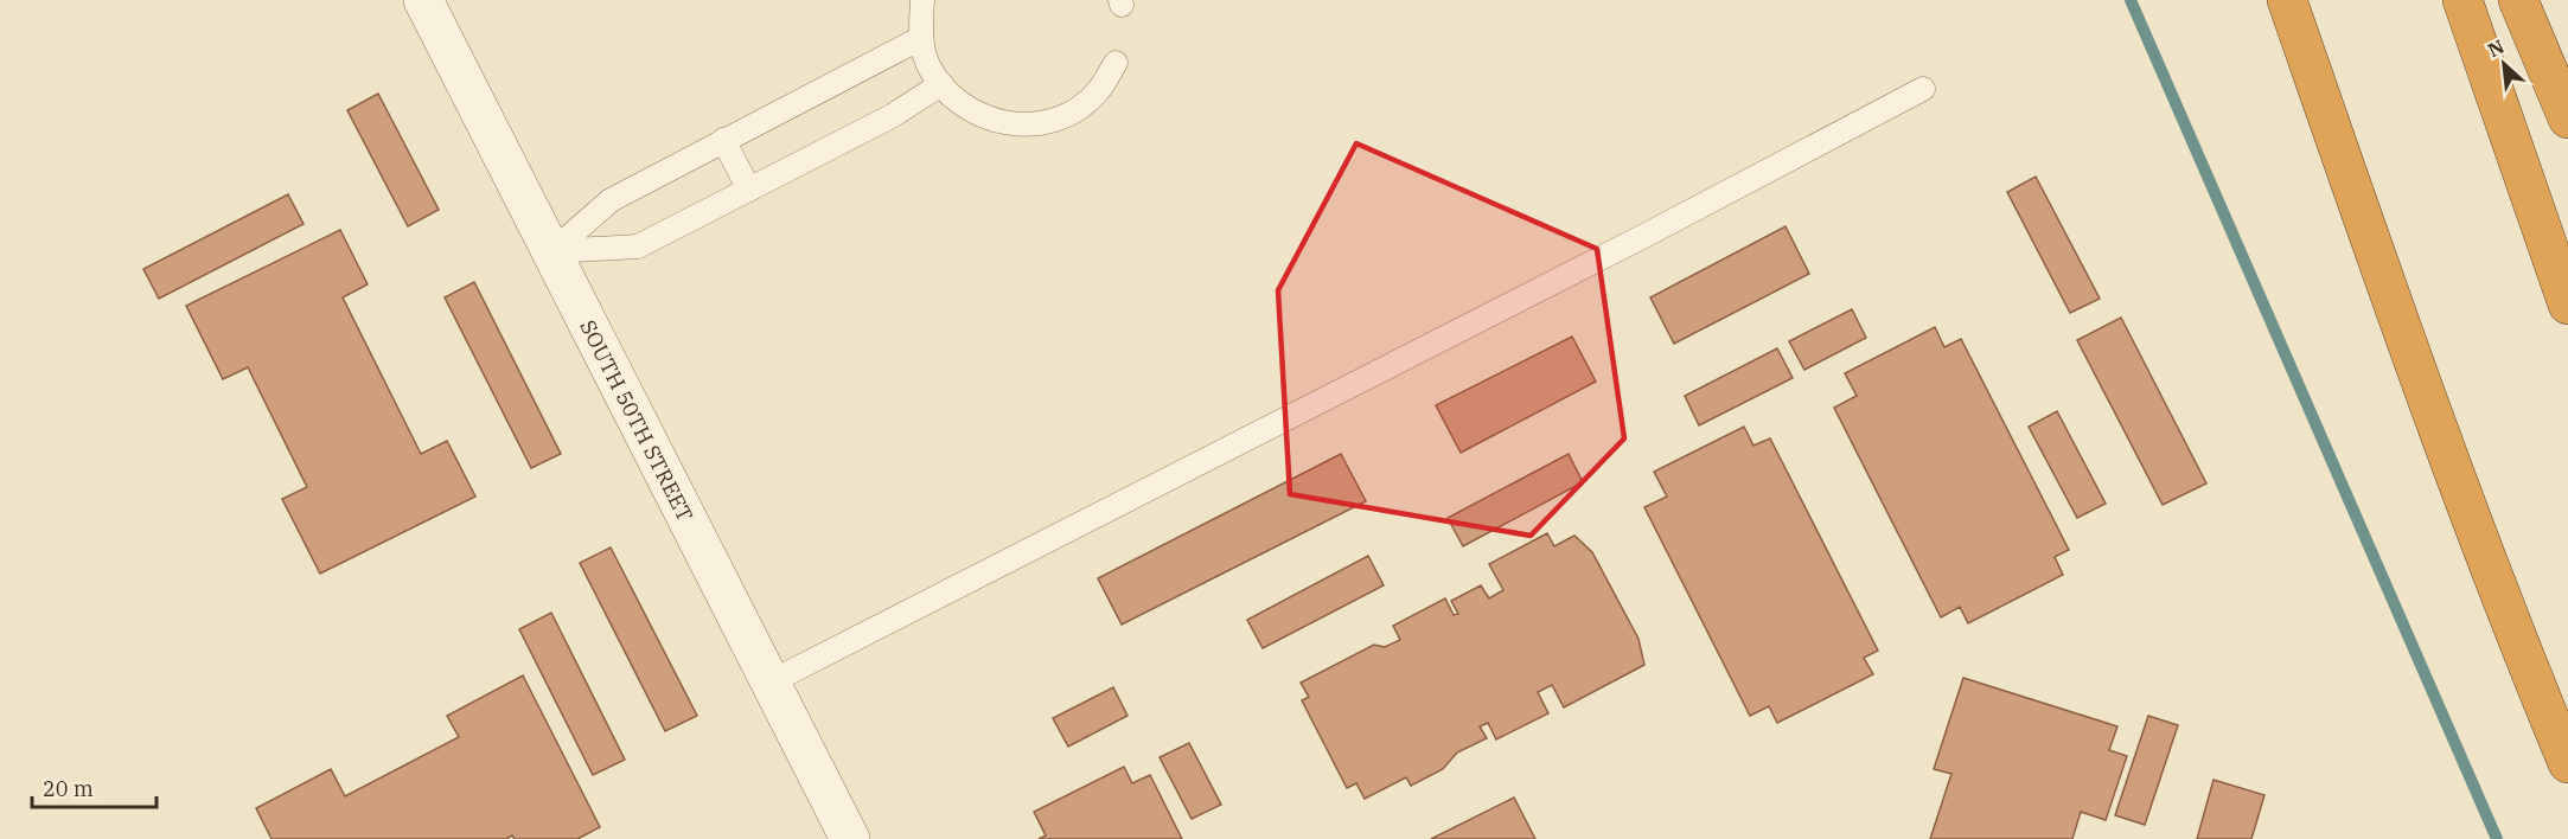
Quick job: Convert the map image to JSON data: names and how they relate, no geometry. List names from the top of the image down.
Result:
{
  "streets": {
    "street": ["SOUTH 50TH STREET"]
  },
  "scale_bar": "20 m",
  "north": "top left"
}
